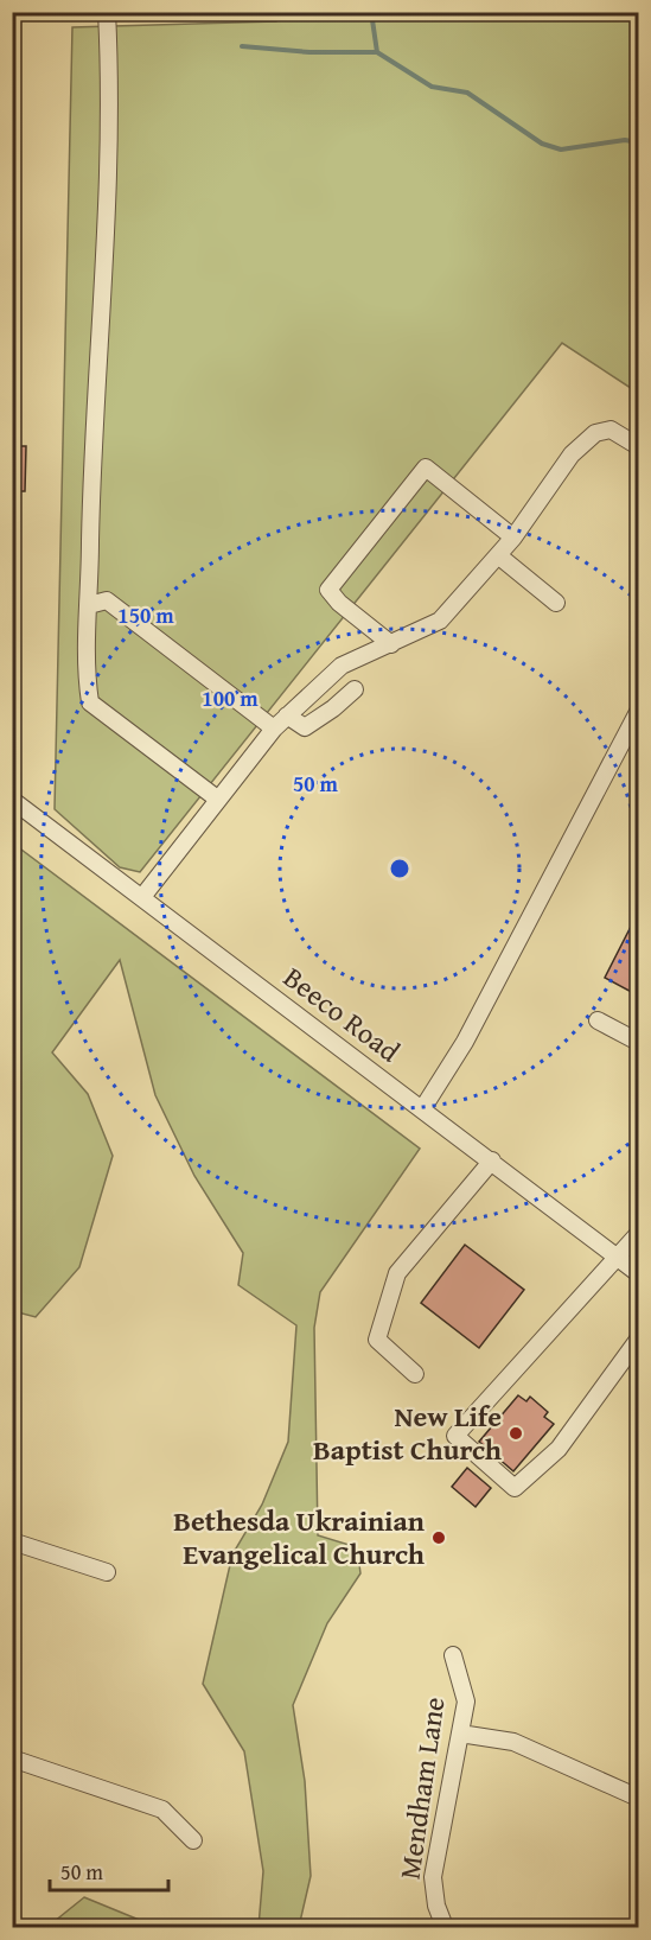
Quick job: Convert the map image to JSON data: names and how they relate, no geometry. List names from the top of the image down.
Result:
{
  "streets": {
    "street": ["Beeco Road", "Mendham Lane"]
  },
  "places": ["New Life Baptist Church", "Bethesda Ukrainian Evangelical Church"],
  "scale_bar": "50 m",
  "rings": ["150 m", "100 m", "50 m"]
}
